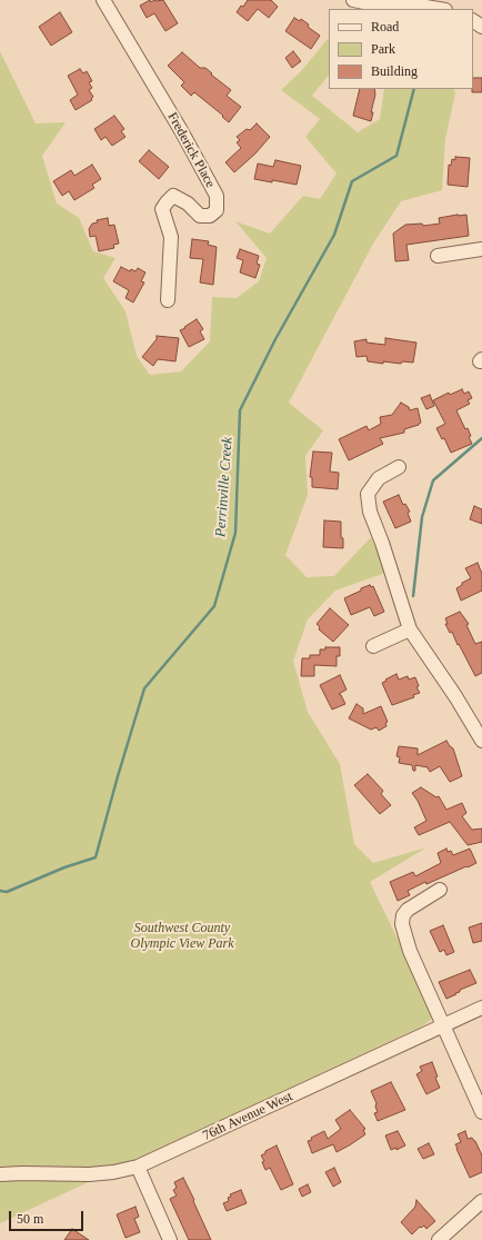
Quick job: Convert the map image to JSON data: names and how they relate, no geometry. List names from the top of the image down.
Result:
{
  "streets": {
    "street": ["Frederick Place", "76th Avenue West"]
  },
  "water": ["Perrinville Creek"],
  "parks": ["Southwest County Olympic View Park"],
  "legend": ["Road", "Park", "Building"],
  "scale_bar": "50 m"
}
